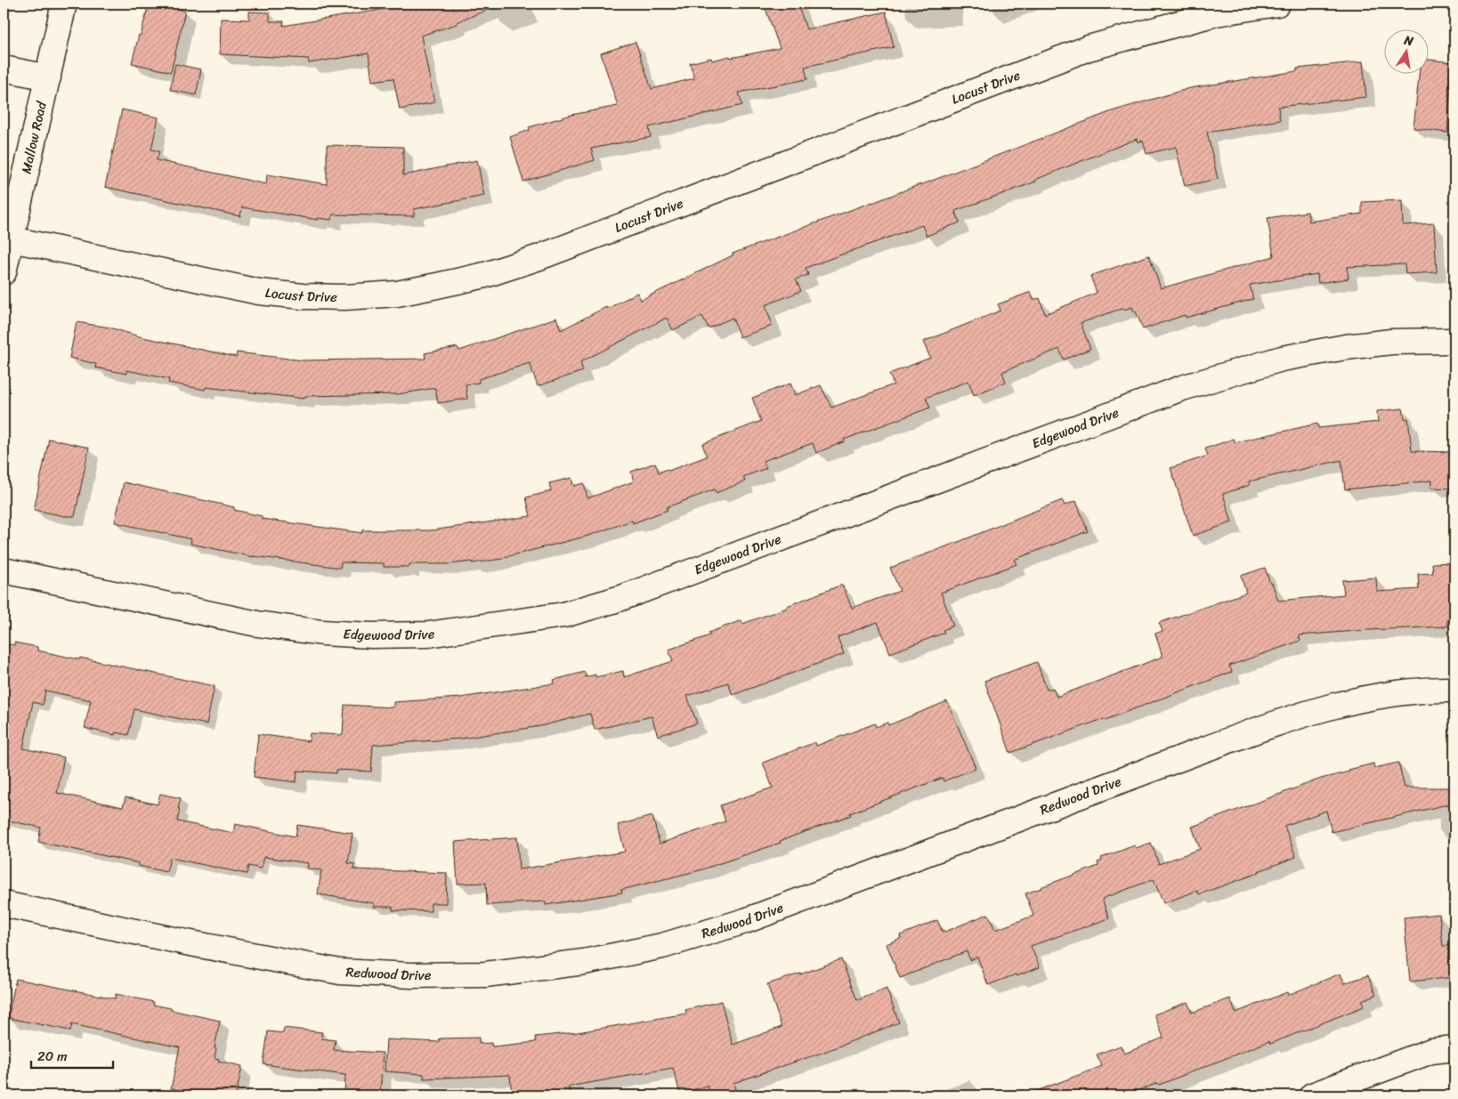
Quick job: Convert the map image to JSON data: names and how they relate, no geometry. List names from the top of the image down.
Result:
{
  "streets": {
    "street": [
      "Locust Drive",
      "Mallow Road",
      "Edgewood Drive",
      "Redwood Drive"
    ]
  },
  "crossings": [
    ["Locust Drive", "Mallow Road"]
  ],
  "scale_bar": "20 m",
  "north": "top"
}
